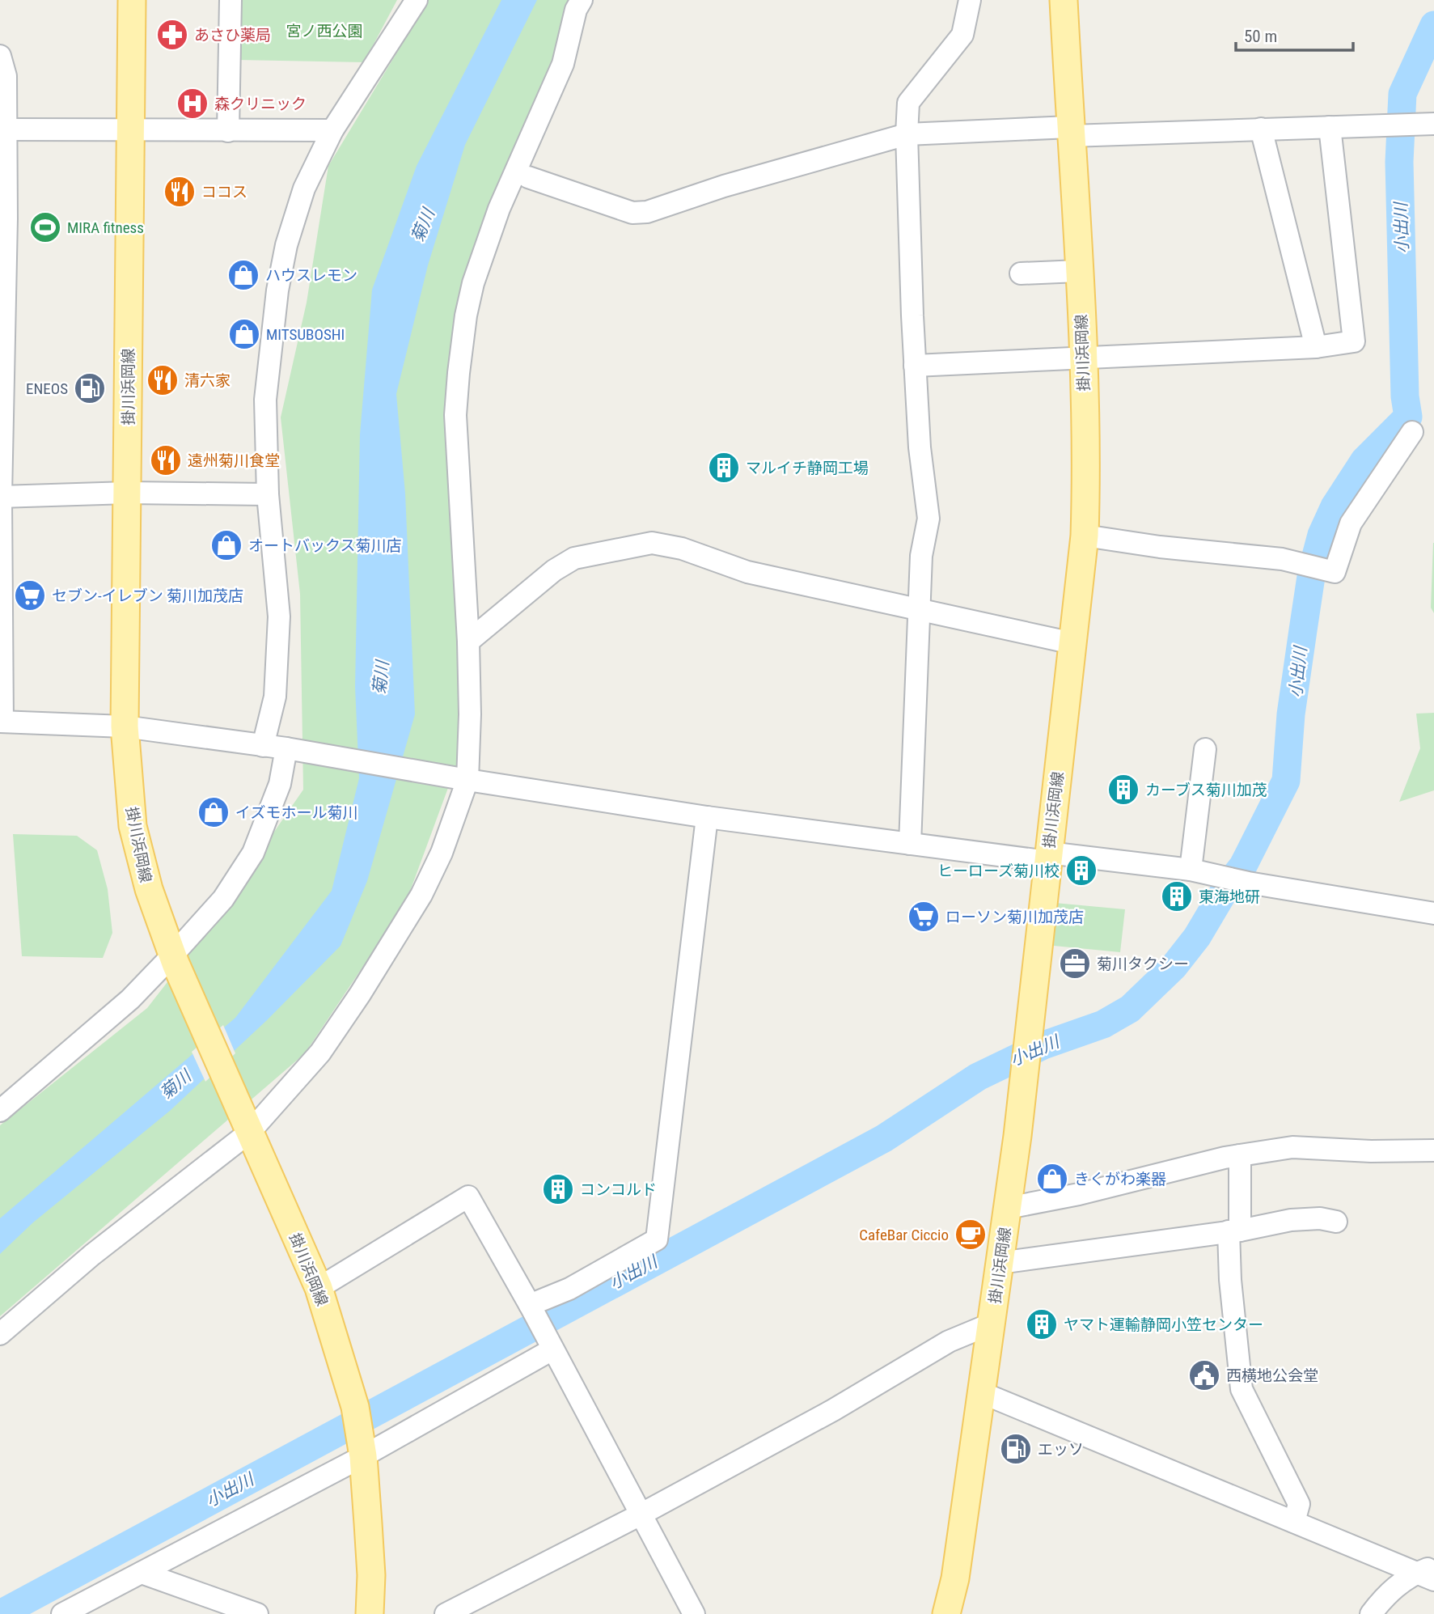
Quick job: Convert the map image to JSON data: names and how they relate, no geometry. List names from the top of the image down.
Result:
{
  "streets": {
    "main road": ["掛川浜岡線"]
  },
  "water": ["菊川", "小出川"],
  "parks": ["宮ノ西公園"],
  "places": {
    "pharmacy": ["あさひ薬局"],
    "hospital": ["森クリニック"],
    "restaurant": ["ココス", "清六家", "遠州菊川食堂"],
    "sports": ["MIRA fitness"],
    "shop": [
      "ハウスレモン",
      "MITSUBOSHI",
      "オートバックス菊川店",
      "イズモホール菊川",
      "きくがわ楽器"
    ],
    "fuel station": ["ENEOS", "エッソ"],
    "building": [
      "マルイチ静岡工場",
      "カーブス菊川加茂",
      "ヒーローズ菊川校",
      "東海地研",
      "コンコルド",
      "ヤマト運輸静岡小笠センター"
    ],
    "supermarket": ["セブン-イレブン 菊川加茂店", "ローソン菊川加茂店"],
    "office": ["菊川タクシー"],
    "cafe": ["CafeBar Ciccio"],
    "public building": ["西横地公会堂"]
  },
  "scale_bar": "50 m"
}
